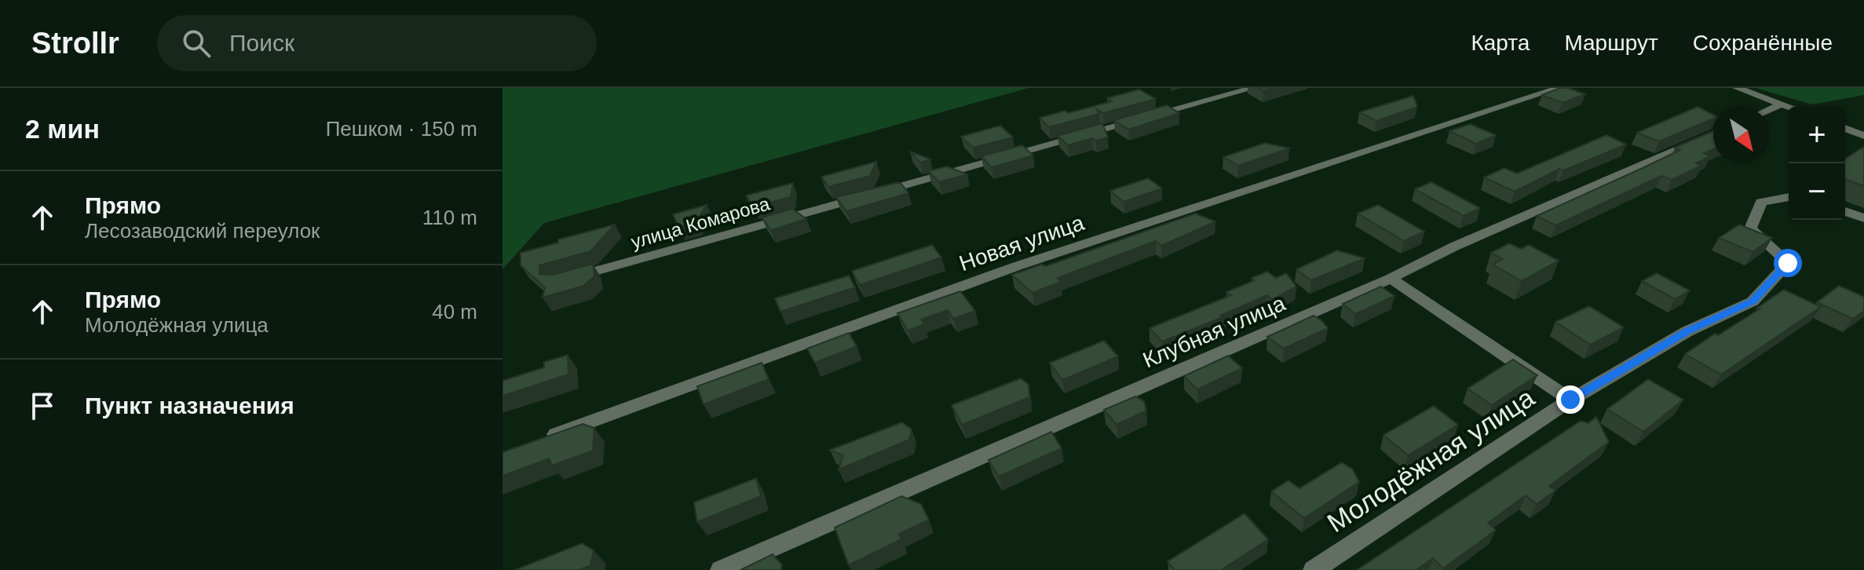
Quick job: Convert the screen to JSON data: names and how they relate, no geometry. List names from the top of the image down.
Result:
{
  "streets": {
    "street": [
      "улица Комарова",
      "Новая улица",
      "Клубная улица",
      "Молодёжная улица"
    ]
  },
  "north": "bottom right",
  "page": {
    "header": "Strollr",
    "search": "Поиск",
    "nav": ["Карта", "Маршрут", "Сохранённые"],
    "heading": ["2 мин", "Пешком · 150 m"],
    "map_buttons": ["+", "−"],
    "list": [
      ["Прямо", "Лесозаводский переулок", "110 m"],
      ["Прямо", "Молодёжная улица", "40 m"],
      "Пункт назначения"
    ]
  }
}
